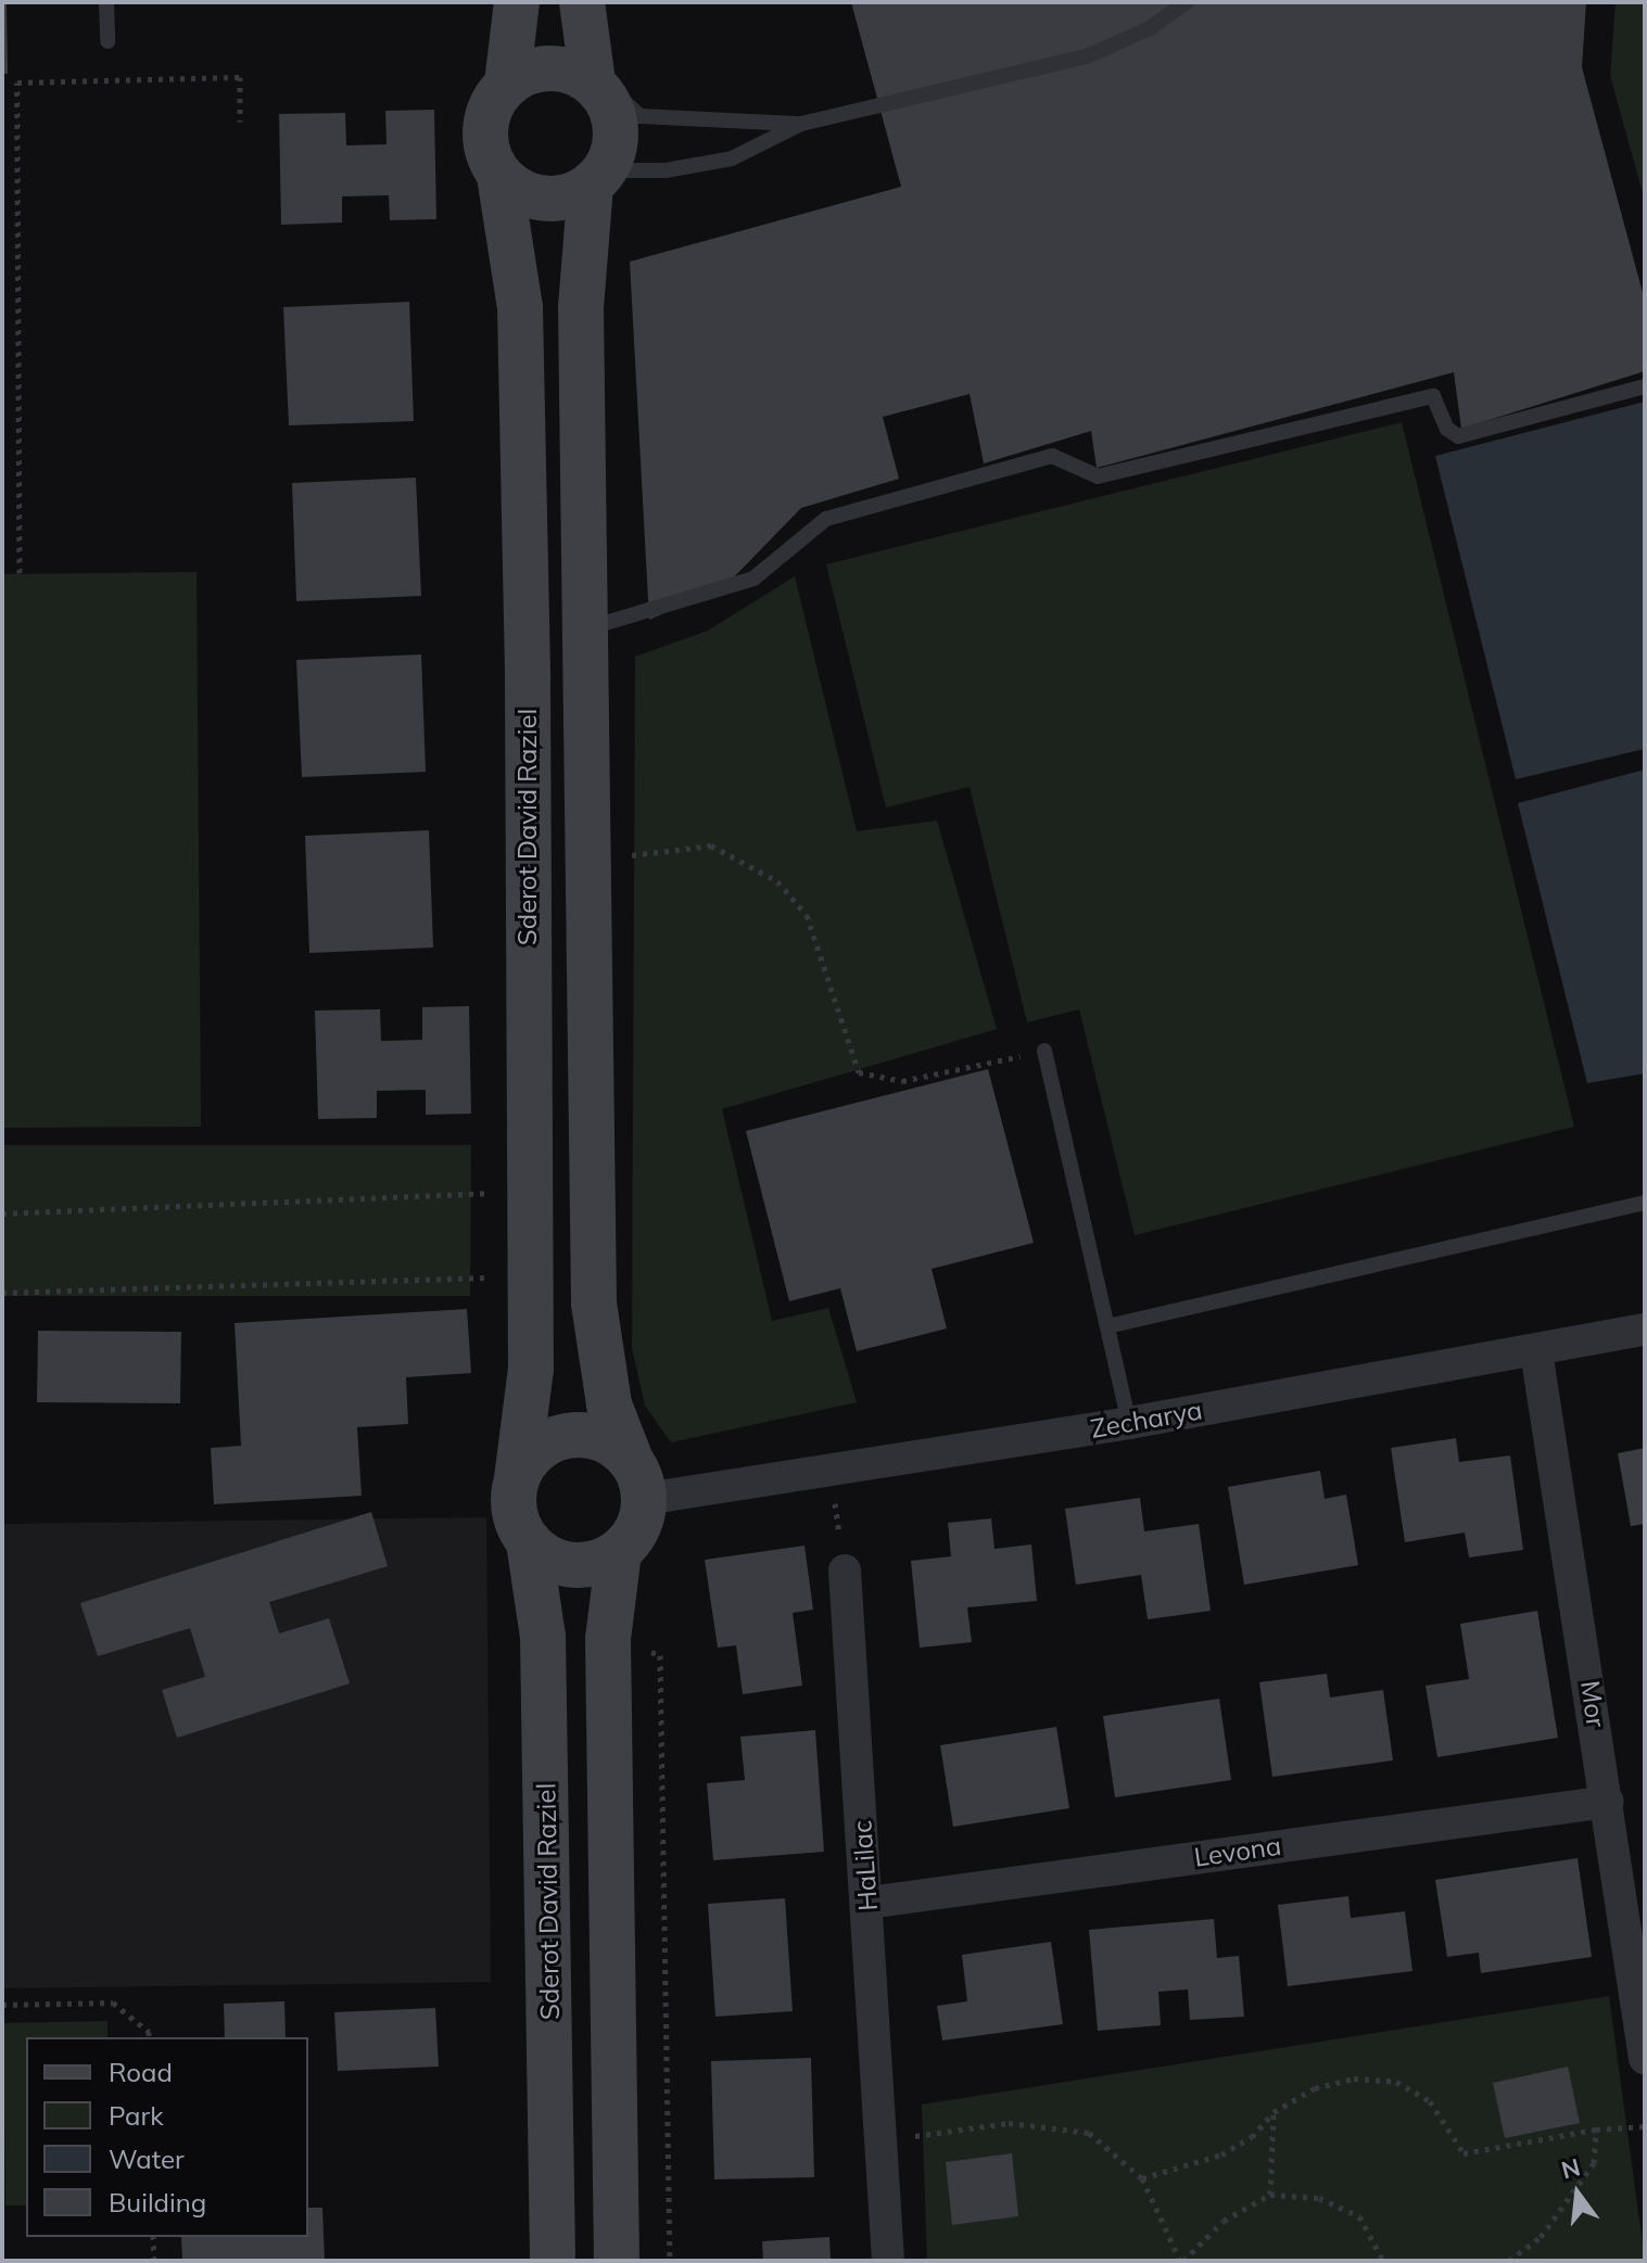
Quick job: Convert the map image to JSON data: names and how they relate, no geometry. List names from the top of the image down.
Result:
{
  "streets": {
    "main road": ["Sderot David Raziel"],
    "street": [
      "Zecharya",
      "Mor",
      "Levona",
      "HaLilac"
    ]
  },
  "crossings": [
    ["Sderot David Raziel", "Zecharya"],
    ["Zecharya", "Mor"],
    ["Mor", "Levona"],
    ["Levona", "HaLilac"]
  ],
  "legend": [
    "Road",
    "Park",
    "Water",
    "Building"
  ],
  "north": "top"
}
